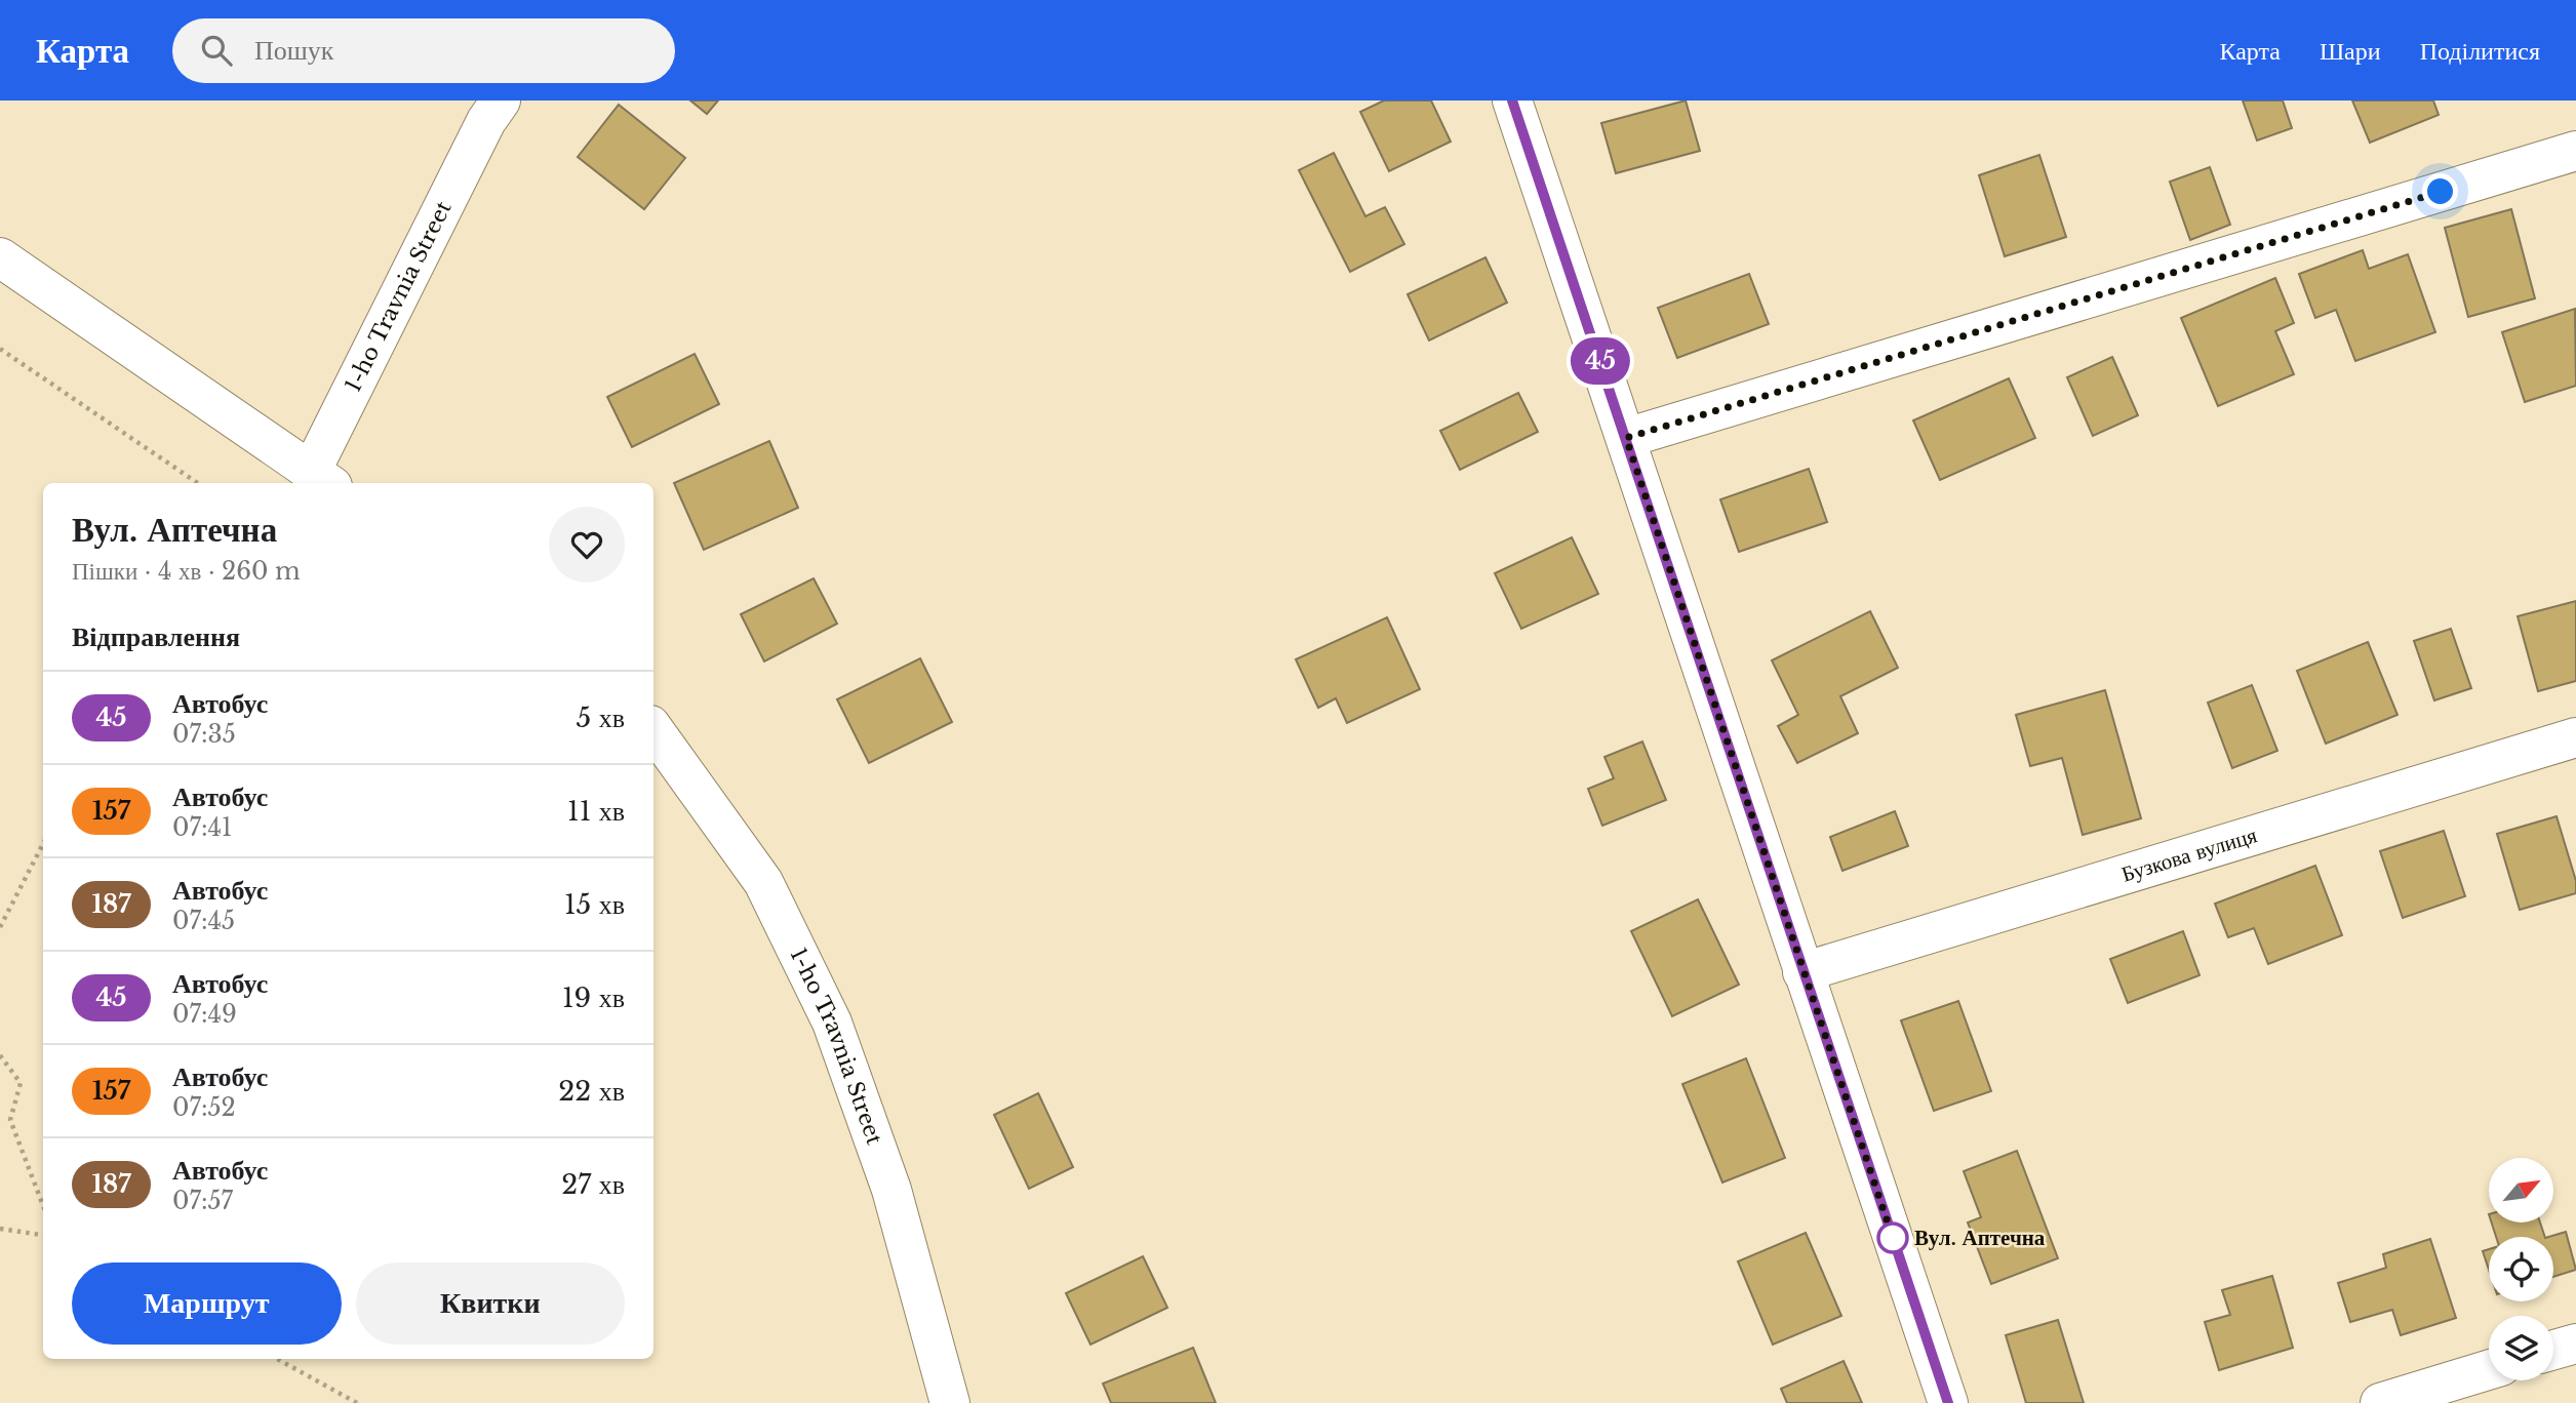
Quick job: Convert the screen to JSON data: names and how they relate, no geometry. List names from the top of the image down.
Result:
{
  "streets": {
    "street": ["1-ho Travnia Street", "Бузкова вулиця"]
  },
  "places": ["Вул. Аптечна"],
  "lines": ["bus line 45"],
  "north": "top right",
  "page": {
    "header": "Карта",
    "search": "Пошук",
    "nav": ["Карта", "Шари", "Поділитися"],
    "on_map": "45",
    "heading": [
      ["Вул. Аптечна", "Пішки · 4 хв · 260 m"],
      "Відправлення"
    ],
    "list": [
      {
        "mark": "45",
        "name": "Автобус",
        "note": "07:35",
        "value": "5 хв"
      },
      {
        "mark": "157",
        "name": "Автобус",
        "note": "07:41",
        "value": "11 хв"
      },
      {
        "mark": "187",
        "name": "Автобус",
        "note": "07:45",
        "value": "15 хв"
      },
      {
        "mark": "45",
        "name": "Автобус",
        "note": "07:49",
        "value": "19 хв"
      },
      {
        "mark": "157",
        "name": "Автобус",
        "note": "07:52",
        "value": "22 хв"
      },
      {
        "mark": "187",
        "name": "Автобус",
        "note": "07:57",
        "value": "27 хв"
      }
    ],
    "buttons": ["Маршрут", "Квитки"]
  }
}
